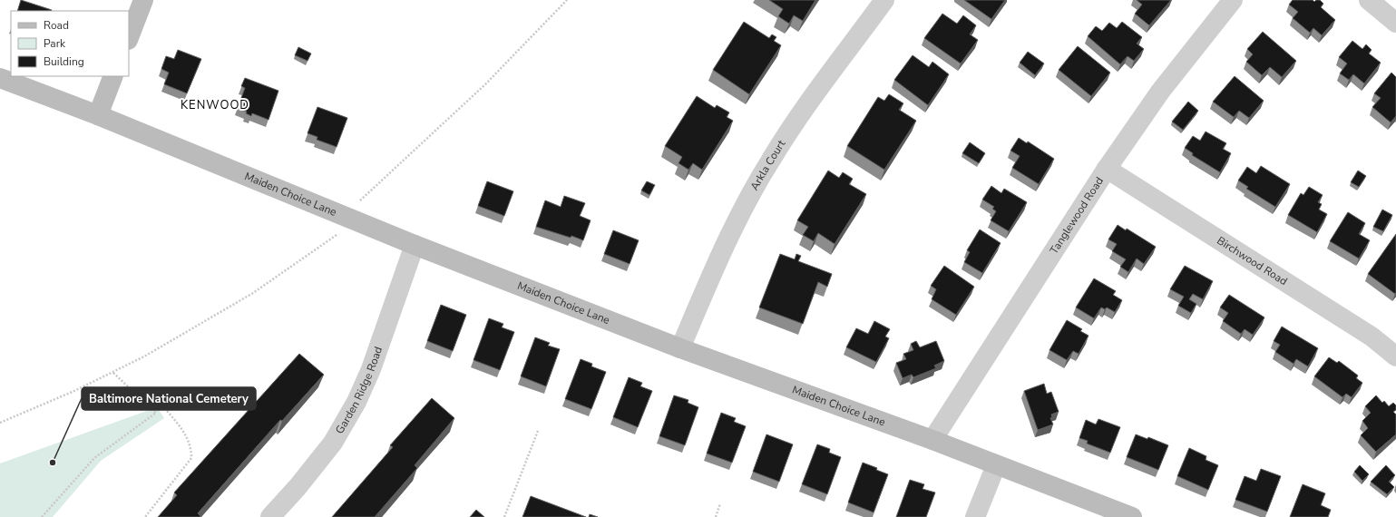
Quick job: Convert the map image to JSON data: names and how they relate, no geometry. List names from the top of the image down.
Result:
{
  "streets": {
    "main road": ["Maiden Choice Lane"],
    "street": [
      "Arkla Court",
      "Tanglewood Road",
      "Birchwood Road",
      "Garden Ridge Road"
    ]
  },
  "crossings": [
    ["Arkla Court", "Maiden Choice Lane"],
    ["Maiden Choice Lane", "Tanglewood Road"],
    ["Maiden Choice Lane", "Garden Ridge Road"],
    ["Tanglewood Road", "Birchwood Road"]
  ],
  "districts": ["KENWOOD"],
  "places": ["Baltimore National Cemetery"],
  "legend": ["Road", "Park", "Building"]
}
